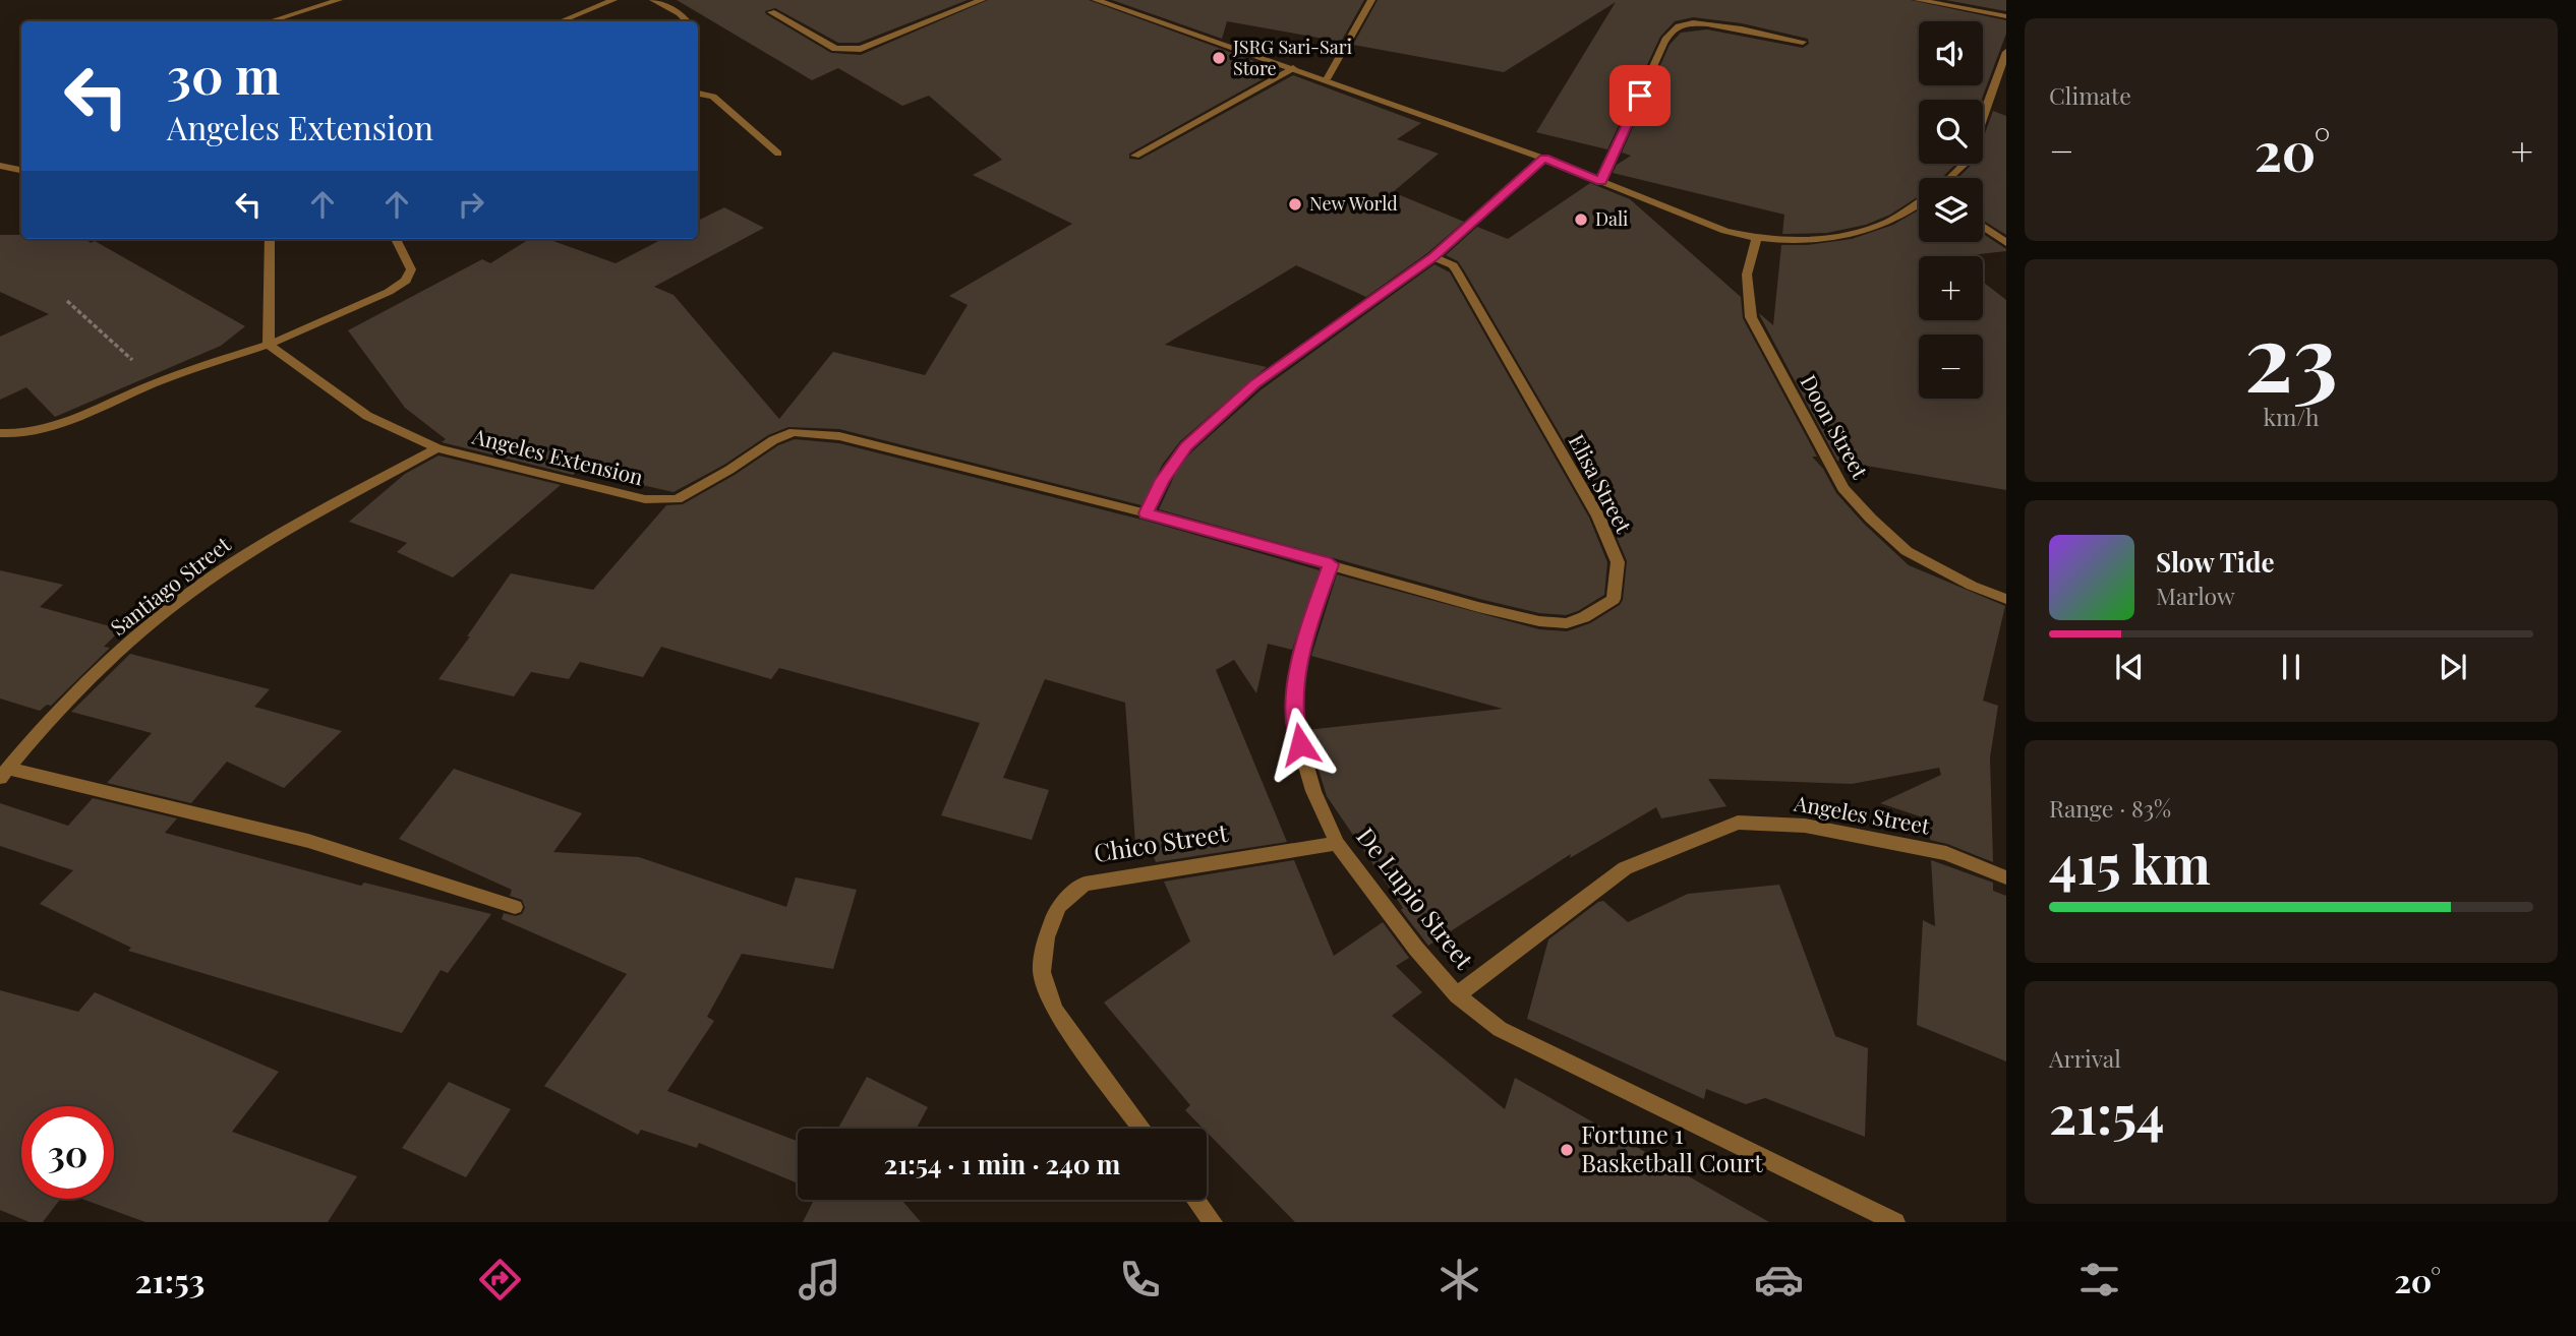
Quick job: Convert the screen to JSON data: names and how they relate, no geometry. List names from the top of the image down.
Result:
{
  "streets": {
    "street": [
      "Doon Street",
      "Angeles Extension",
      "Elisa Street",
      "Santiago Street",
      "Angeles Street",
      "Chico Street",
      "De Lupio Street"
    ]
  },
  "crossings": [
    ["Angeles Extension", "Elisa Street"],
    ["Angeles Extension", "Santiago Street"],
    ["Angeles Extension", "De Lupio Street"],
    ["Elisa Street", "De Lupio Street"],
    ["Angeles Street", "De Lupio Street"],
    ["Chico Street", "De Lupio Street"]
  ],
  "places": [
    "JSRG Sari-Sari Store",
    "New World",
    "Dali",
    "Fortune 1 Basketball Court"
  ],
  "page": {
    "tile": [
      "Climate",
      ["23", "km/h"],
      ["Range · 83%", "415 km"],
      ["Arrival", "21:54"]
    ],
    "map_buttons": ["+", "−"],
    "turn": ["30 m", "Angeles Extension"],
    "heat": ["−", "20°", "+"],
    "song": ["Slow Tide", "Marlow"],
    "limit": "30",
    "trip": "21:54 · 1 min · 240 m",
    "tabs": ["21:53", "20°"]
  }
}
